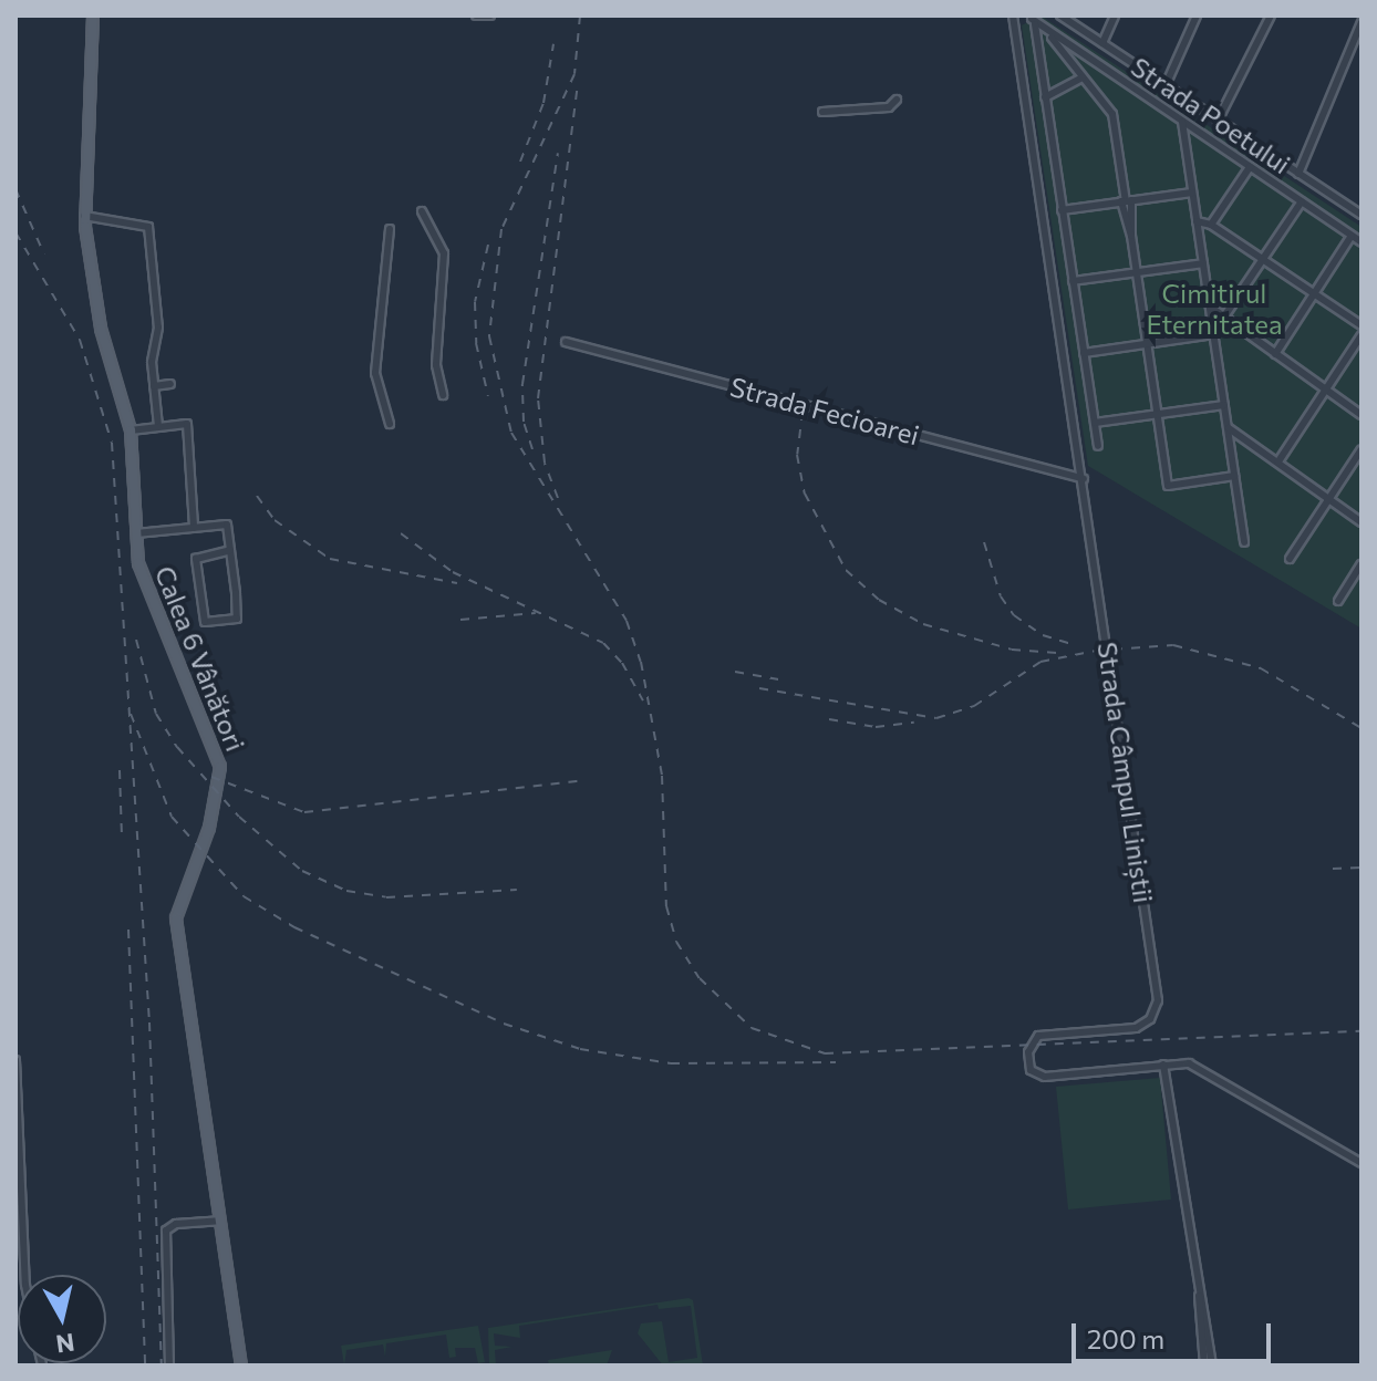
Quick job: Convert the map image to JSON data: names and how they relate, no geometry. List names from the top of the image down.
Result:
{
  "streets": {
    "main road": ["Calea 6 Vânători"],
    "street": ["Strada Poetului", "Strada Fecioarei", "Strada Câmpul Liniștii"]
  },
  "crossings": [
    ["Strada Fecioarei", "Strada Câmpul Liniștii"]
  ],
  "parks": ["Cimitirul Eternitatea"],
  "scale_bar": "200 m",
  "north": "bottom"
}
